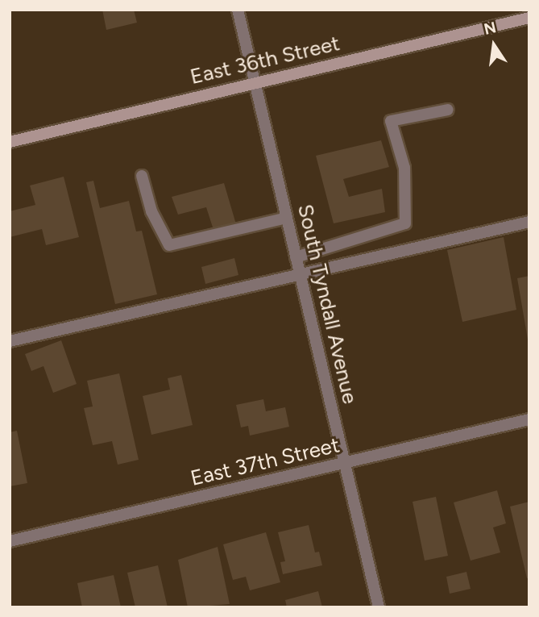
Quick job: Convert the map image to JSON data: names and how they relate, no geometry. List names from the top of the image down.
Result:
{
  "streets": {
    "main road": ["East 36th Street"],
    "street": ["South Tyndall Avenue", "East 37th Street"]
  },
  "crossings": [
    ["East 36th Street", "South Tyndall Avenue"],
    ["South Tyndall Avenue", "East 37th Street"]
  ],
  "north": "top"
}
